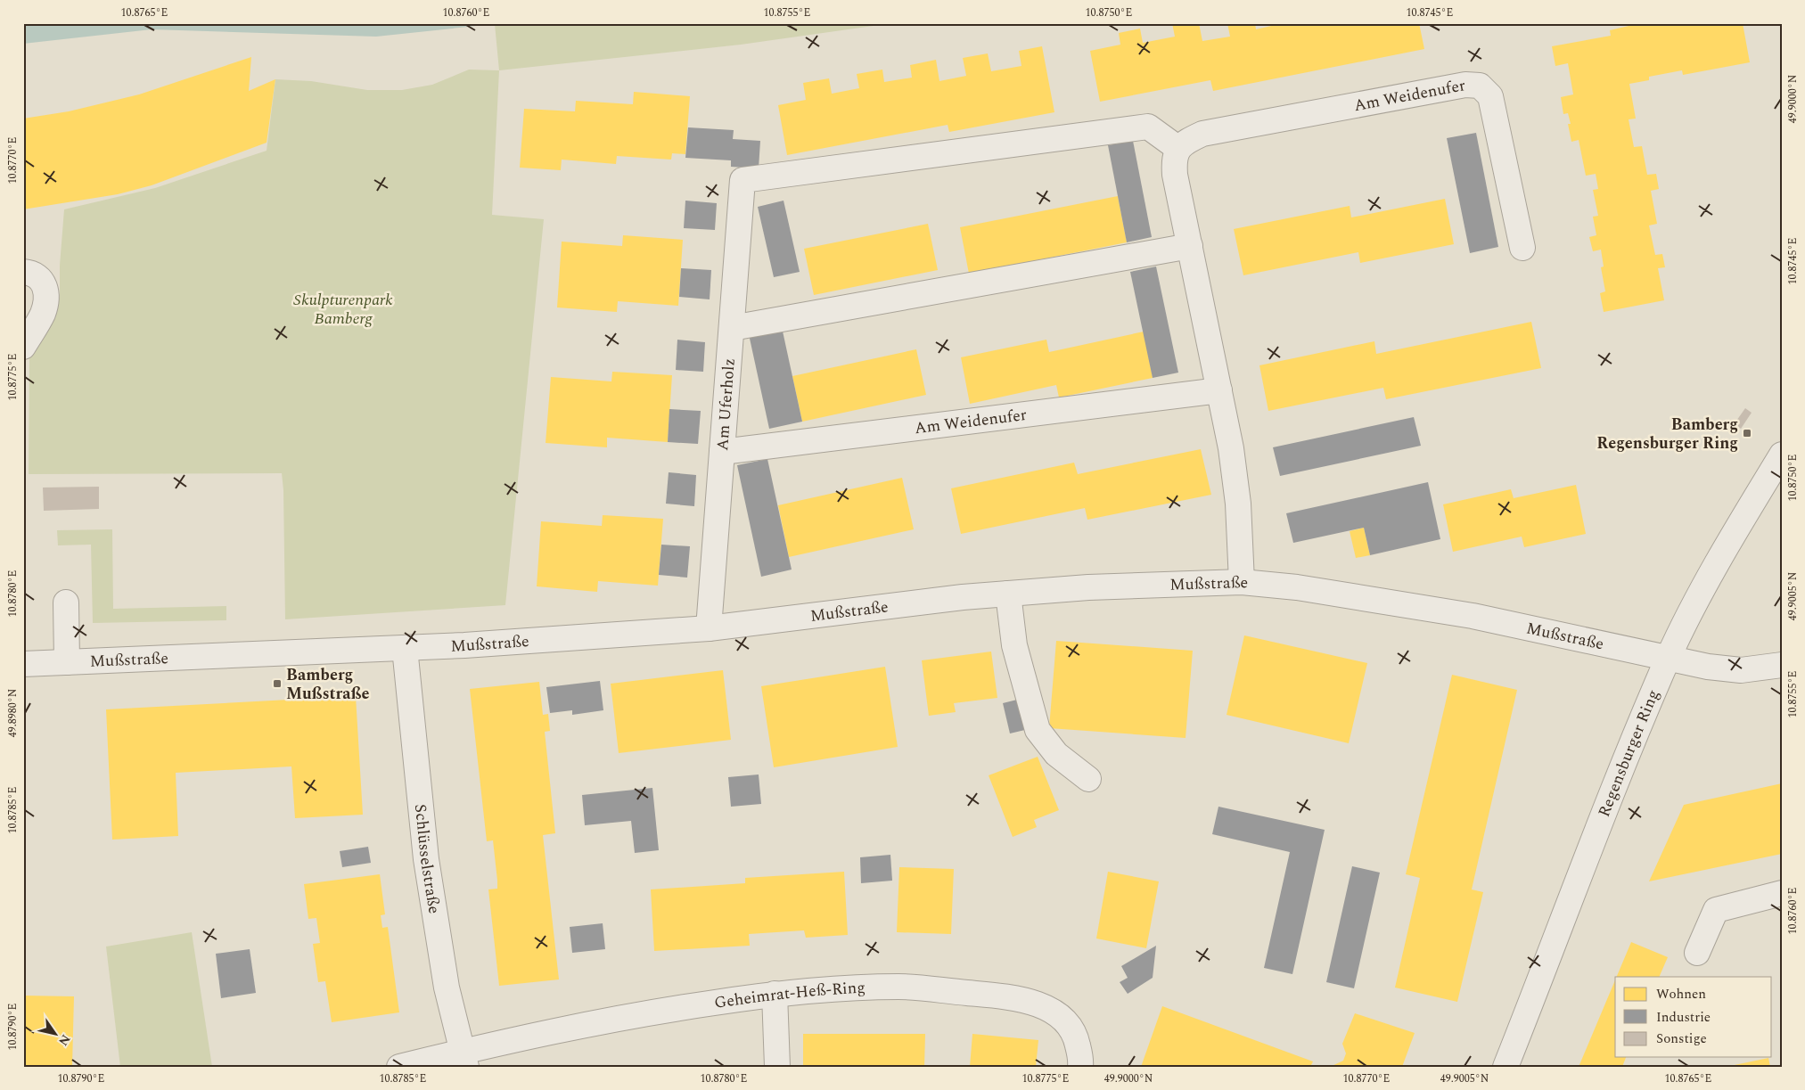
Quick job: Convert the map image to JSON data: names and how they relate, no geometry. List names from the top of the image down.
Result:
{
  "streets": {
    "street": [
      "Am Weidenufer",
      "Am Uferholz",
      "Mußstraße",
      "Regensburger Ring",
      "Schlüsselstraße",
      "Geheimrat-Heß-Ring"
    ]
  },
  "crossings": [
    ["Am Weidenufer", "Am Uferholz"],
    ["Am Uferholz", "Mußstraße"],
    ["Mußstraße", "Regensburger Ring"],
    ["Mußstraße", "Schlüsselstraße"],
    ["Schlüsselstraße", "Geheimrat-Heß-Ring"]
  ],
  "parks": ["Skulpturenpark Bamberg"],
  "places": {
    "transit": ["Bamberg Regensburger Ring", "Bamberg Mußstraße"]
  },
  "legend": ["Wohnen", "Industrie", "Sonstige"],
  "north": "bottom right",
  "coordinates": [
    "10.8765°E",
    "10.8760°E",
    "10.8755°E",
    "10.8750°E",
    "10.8745°E",
    "49.9000°N",
    "10.8770°E",
    "10.8775°E",
    "10.8780°E",
    "49.9005°N",
    "49.8980°N",
    "10.8785°E",
    "10.8790°E"
  ]
}
